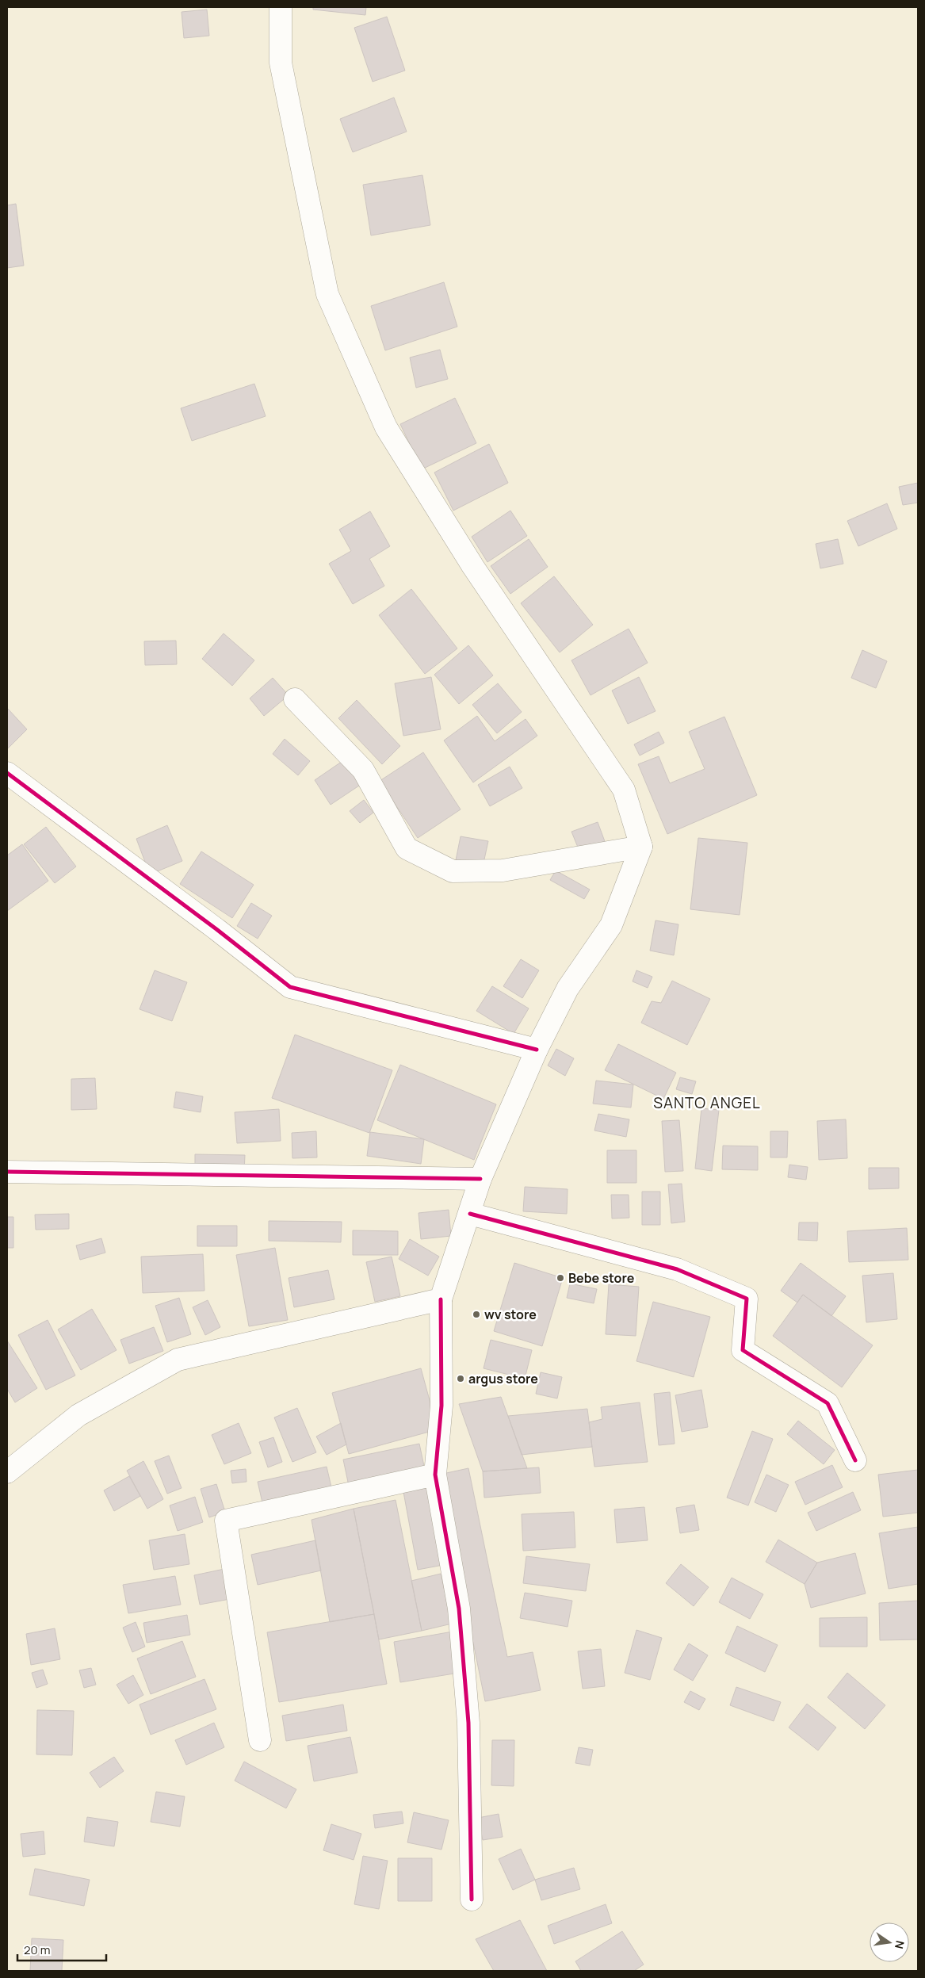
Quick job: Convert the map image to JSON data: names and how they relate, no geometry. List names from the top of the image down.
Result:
{
  "districts": ["SANTO ANGEL"],
  "places": ["Bebe store", "wv store", "argus store"],
  "scale_bar": "20 m",
  "north": "right"
}
